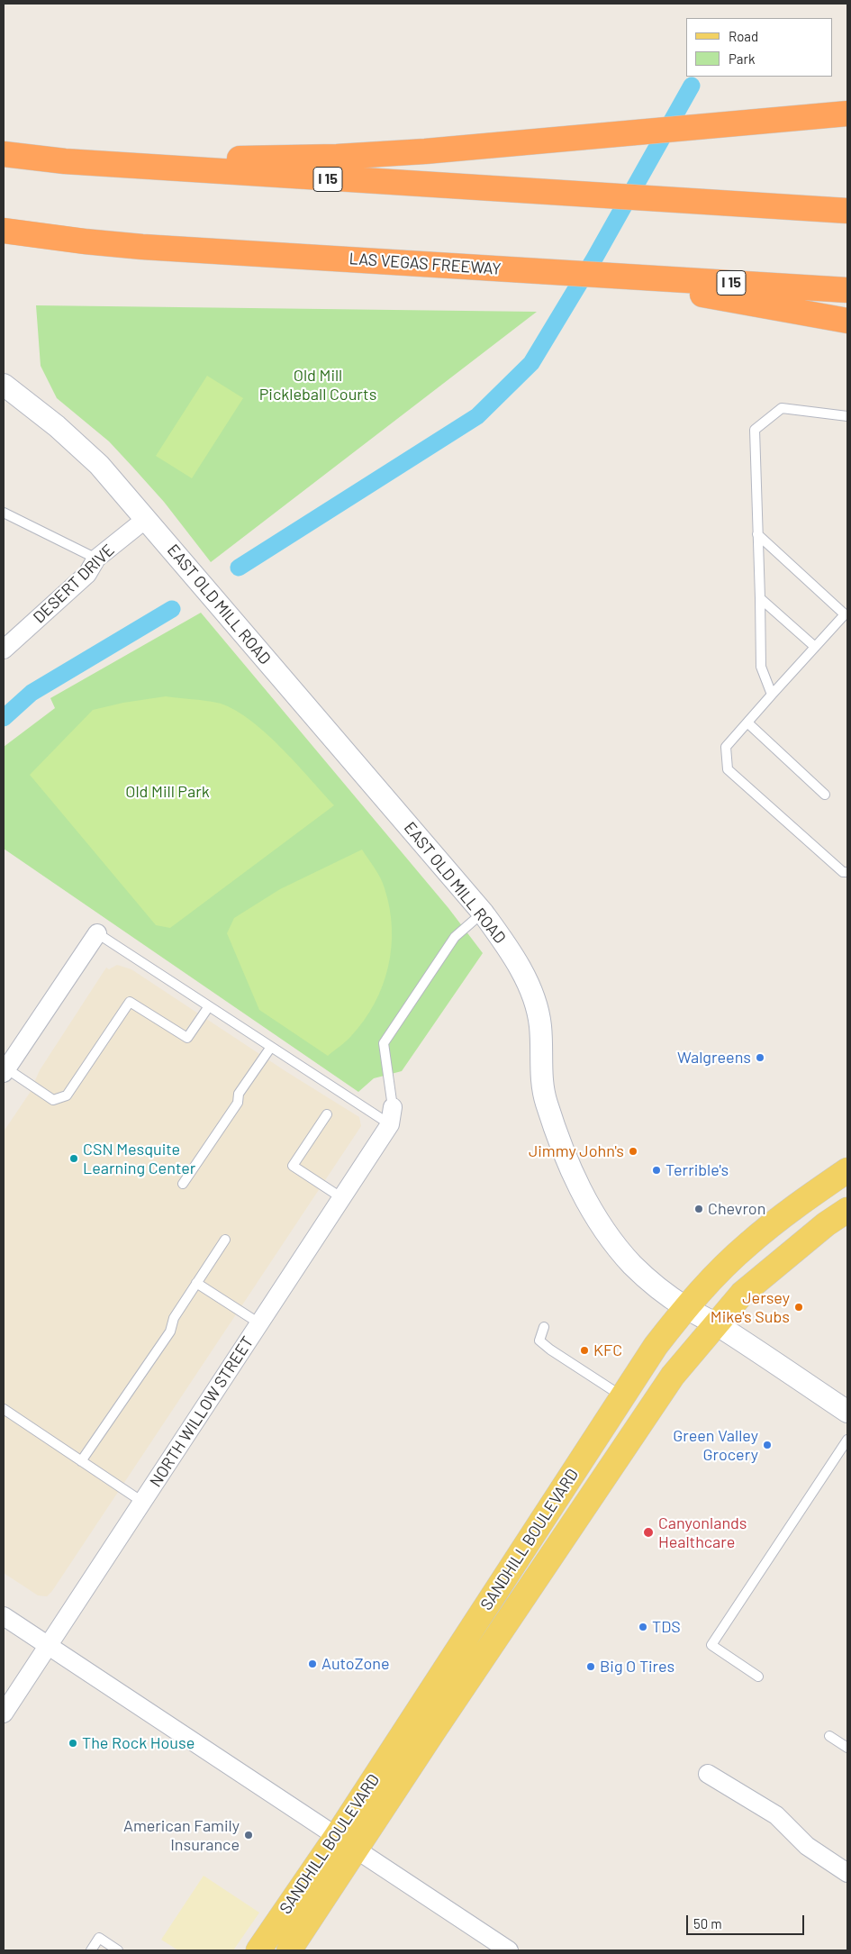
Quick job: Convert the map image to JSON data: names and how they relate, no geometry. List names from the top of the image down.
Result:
{
  "streets": {
    "highway": ["I 15", "LAS VEGAS FREEWAY"],
    "main road": ["SANDHILL BOULEVARD"],
    "street": ["DESERT DRIVE", "EAST OLD MILL ROAD", "NORTH WILLOW STREET"]
  },
  "crossings": [
    ["DESERT DRIVE", "EAST OLD MILL ROAD"],
    ["EAST OLD MILL ROAD", "SANDHILL BOULEVARD"]
  ],
  "parks": ["Old Mill Pickleball Courts", "Old Mill Park"],
  "places": [
    "Walgreens",
    "Jimmy John's",
    "CSN Mesquite Learning Center",
    "Terrible's",
    "Chevron",
    "Jersey Mike's Subs",
    "KFC",
    "Green Valley Grocery",
    "Canyonlands Healthcare",
    "TDS",
    "AutoZone",
    "Big O Tires",
    "The Rock House",
    "American Family Insurance"
  ],
  "legend": ["Road", "Park"],
  "scale_bar": "50 m"
}
